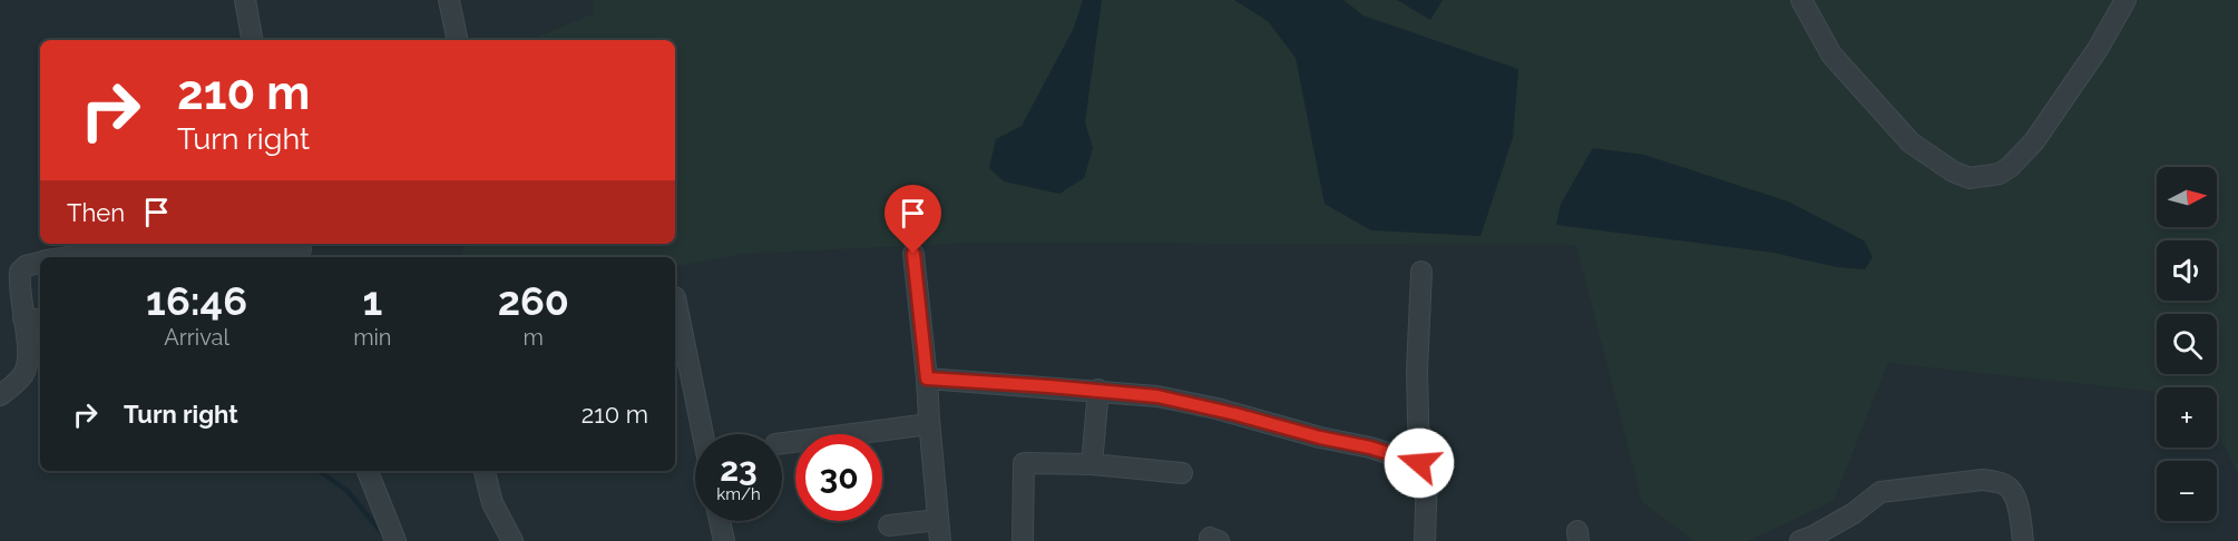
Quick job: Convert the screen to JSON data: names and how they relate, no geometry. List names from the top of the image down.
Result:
{
  "north": "right",
  "page": {
    "turn": ["210 m", "Turn right"],
    "map_buttons": ["+", "−"],
    "then": "Then",
    "eta": [
      "16:46",
      "Arrival",
      "1",
      "min",
      "260",
      "m"
    ],
    "list": [
      {
        "name": "Turn right",
        "value": "210 m"
      }
    ],
    "speed": "23 km/h",
    "limit": "30"
  }
}
